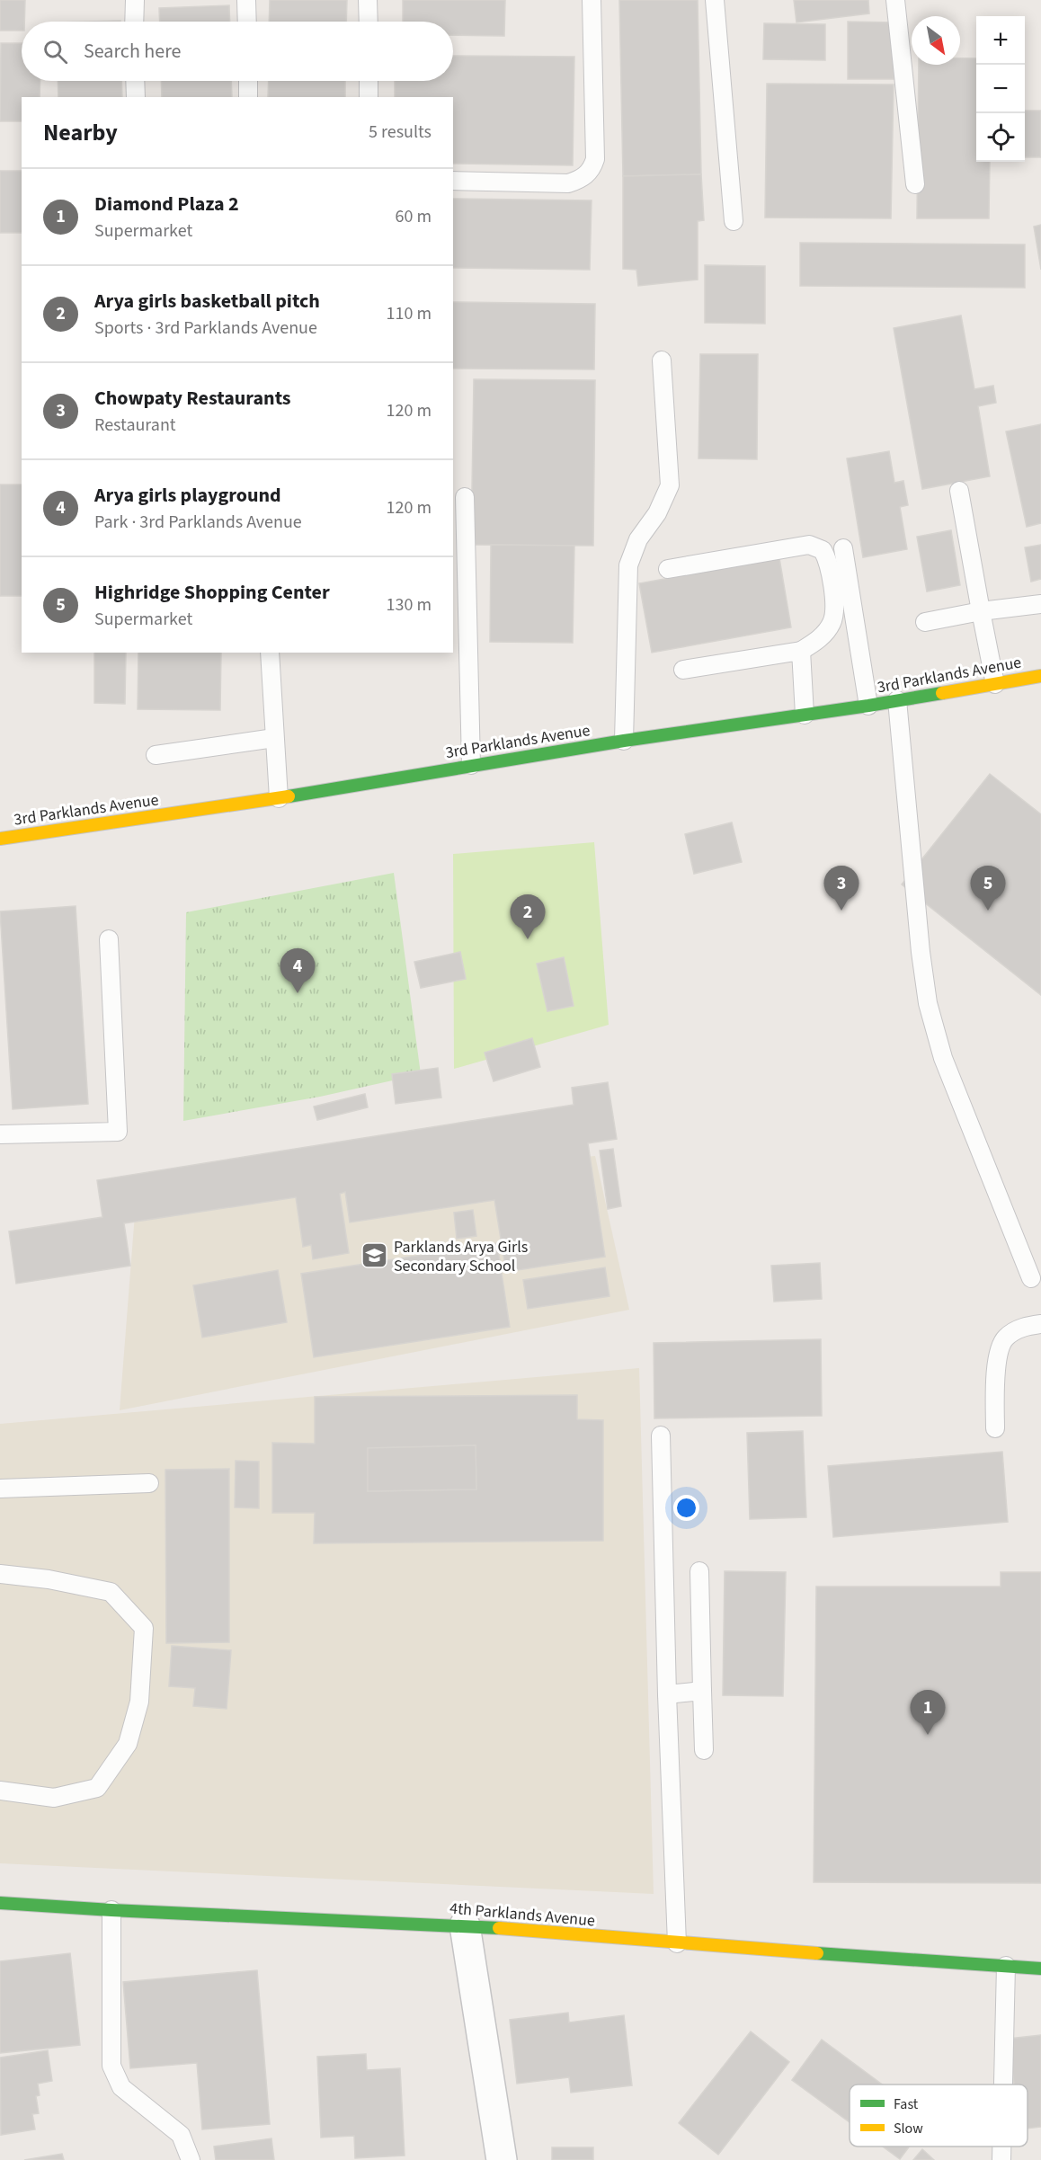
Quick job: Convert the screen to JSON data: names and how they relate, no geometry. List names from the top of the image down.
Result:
{
  "streets": {
    "street": ["3rd Parklands Avenue", "4th Parklands Avenue"]
  },
  "places": {
    "school or university": ["Parklands Arya Girls Secondary School"]
  },
  "legend": ["Fast", "Slow"],
  "north": "bottom right",
  "page": {
    "map_buttons": ["+", "−"],
    "search": "Search here",
    "heading": ["Nearby", "5 results"],
    "list": [
      {
        "mark": "1",
        "name": "Diamond Plaza 2",
        "note": "Supermarket",
        "value": "60 m"
      },
      {
        "mark": "2",
        "name": "Arya girls basketball pitch",
        "note": "Sports · 3rd Parklands Avenue",
        "value": "110 m"
      },
      {
        "mark": "3",
        "name": "Chowpaty Restaurants",
        "note": "Restaurant",
        "value": "120 m"
      },
      {
        "mark": "4",
        "name": "Arya girls playground",
        "note": "Park · 3rd Parklands Avenue",
        "value": "120 m"
      },
      {
        "mark": "5",
        "name": "Highridge Shopping Center",
        "note": "Supermarket",
        "value": "130 m"
      }
    ],
    "pins": [
      "3",
      "5",
      "2",
      "4",
      "1"
    ]
  }
}
